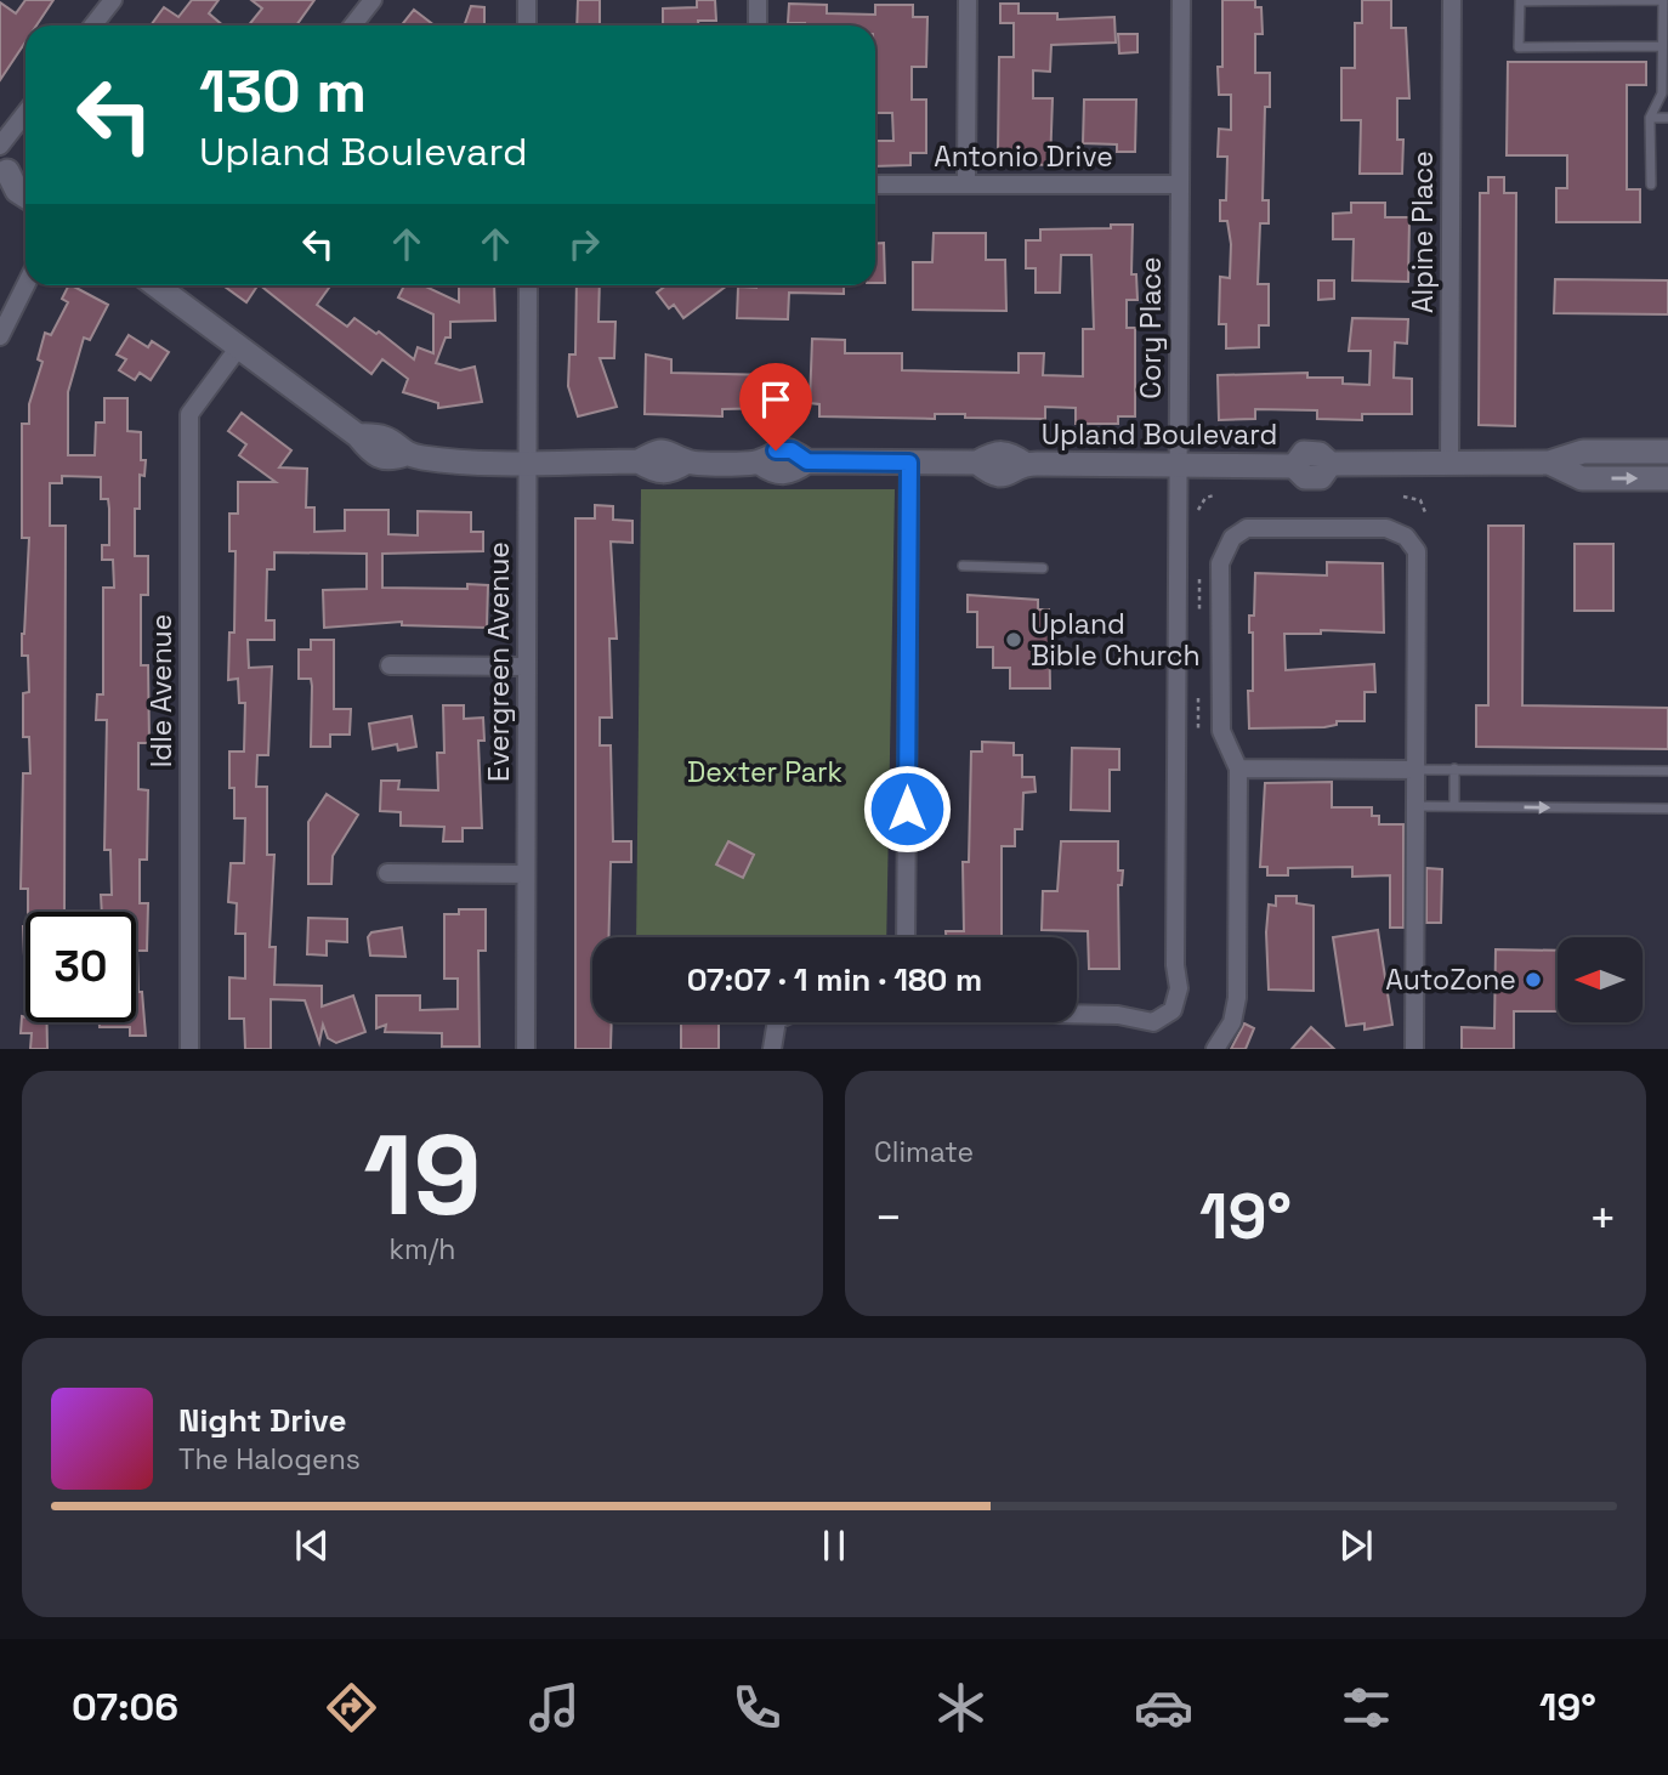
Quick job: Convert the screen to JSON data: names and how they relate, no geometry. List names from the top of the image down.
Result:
{
  "streets": {
    "street": [
      "Antonio Drive",
      "Alpine Place",
      "Cory Place",
      "Upland Boulevard",
      "Evergreen Avenue",
      "Idle Avenue"
    ]
  },
  "crossings": [
    ["Antonio Drive", "Cory Place"],
    ["Alpine Place", "Upland Boulevard"],
    ["Cory Place", "Upland Boulevard"],
    ["Upland Boulevard", "Evergreen Avenue"],
    ["Upland Boulevard", "Idle Avenue"]
  ],
  "parks": ["Dexter Park"],
  "places": ["Upland Bible Church", "AutoZone"],
  "north": "left",
  "page": {
    "turn": ["130 m", "Upland Boulevard"],
    "limit": "30",
    "trip": "07:07 · 1 min · 180 m",
    "tile": [
      ["19", "km/h"],
      "Climate"
    ],
    "heat": ["−", "19°", "+"],
    "song": ["Night Drive", "The Halogens"],
    "tabs": ["07:06", "19°"]
  }
}
